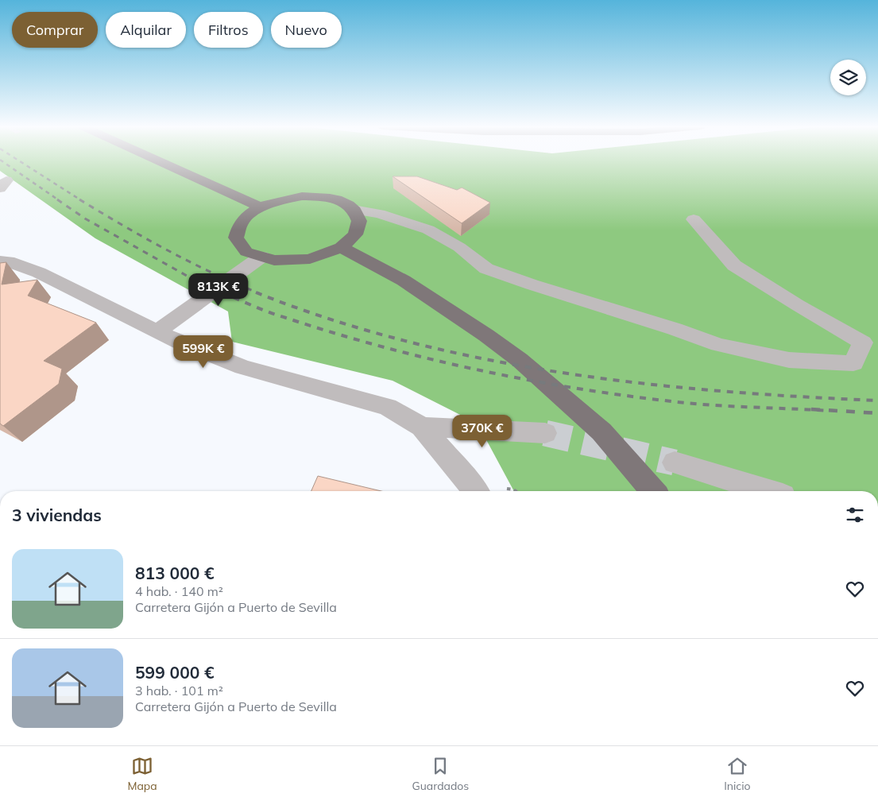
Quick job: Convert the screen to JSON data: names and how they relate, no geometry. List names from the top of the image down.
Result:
{
  "page": {
    "chip": [
      "Comprar",
      "Alquilar",
      "Filtros",
      "Nuevo"
    ],
    "price": ["813K €", "599K €", "370K €"],
    "heading": "3 viviendas",
    "list": [
      {
        "name": "813 000 €",
        "note": "4 hab. · 140 m² · Carretera Gijón a Puerto de Sevilla"
      },
      {
        "name": "599 000 €",
        "note": "3 hab. · 101 m² · Carretera Gijón a Puerto de Sevilla"
      }
    ],
    "tabs": ["Mapa", "Guardados", "Inicio"]
  }
}
